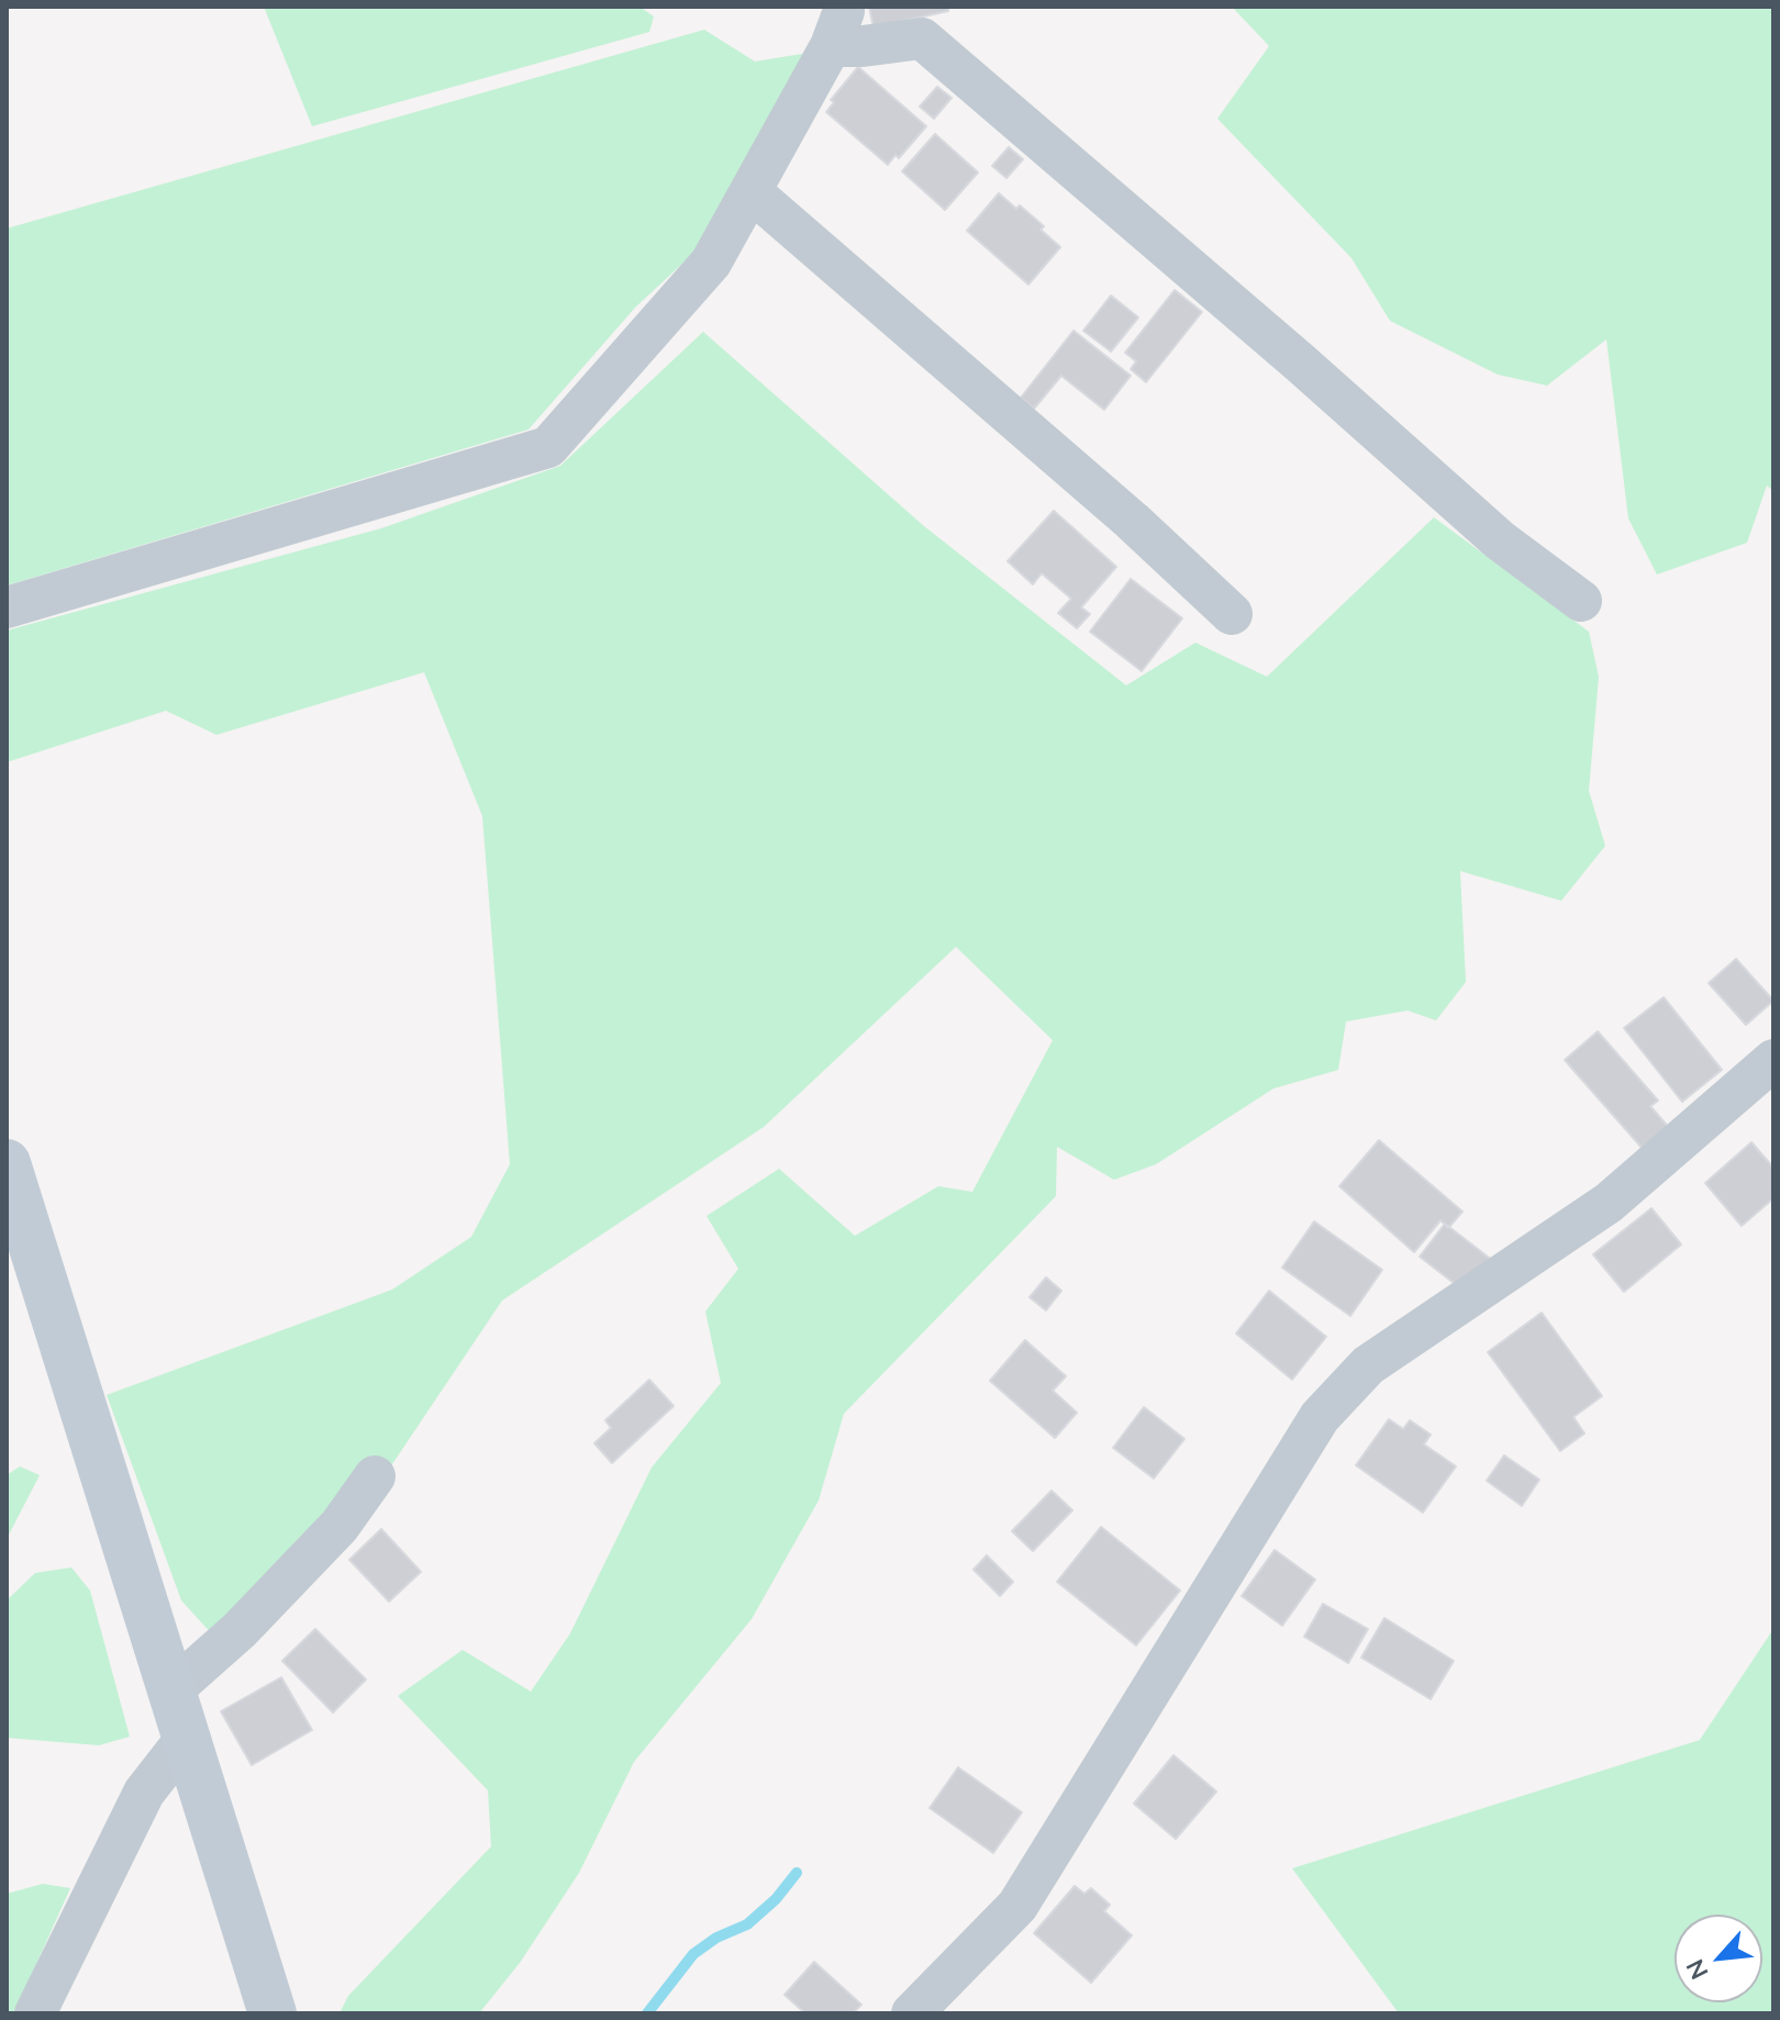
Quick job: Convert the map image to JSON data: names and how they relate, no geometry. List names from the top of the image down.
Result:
{
  "north": "bottom left"
}
